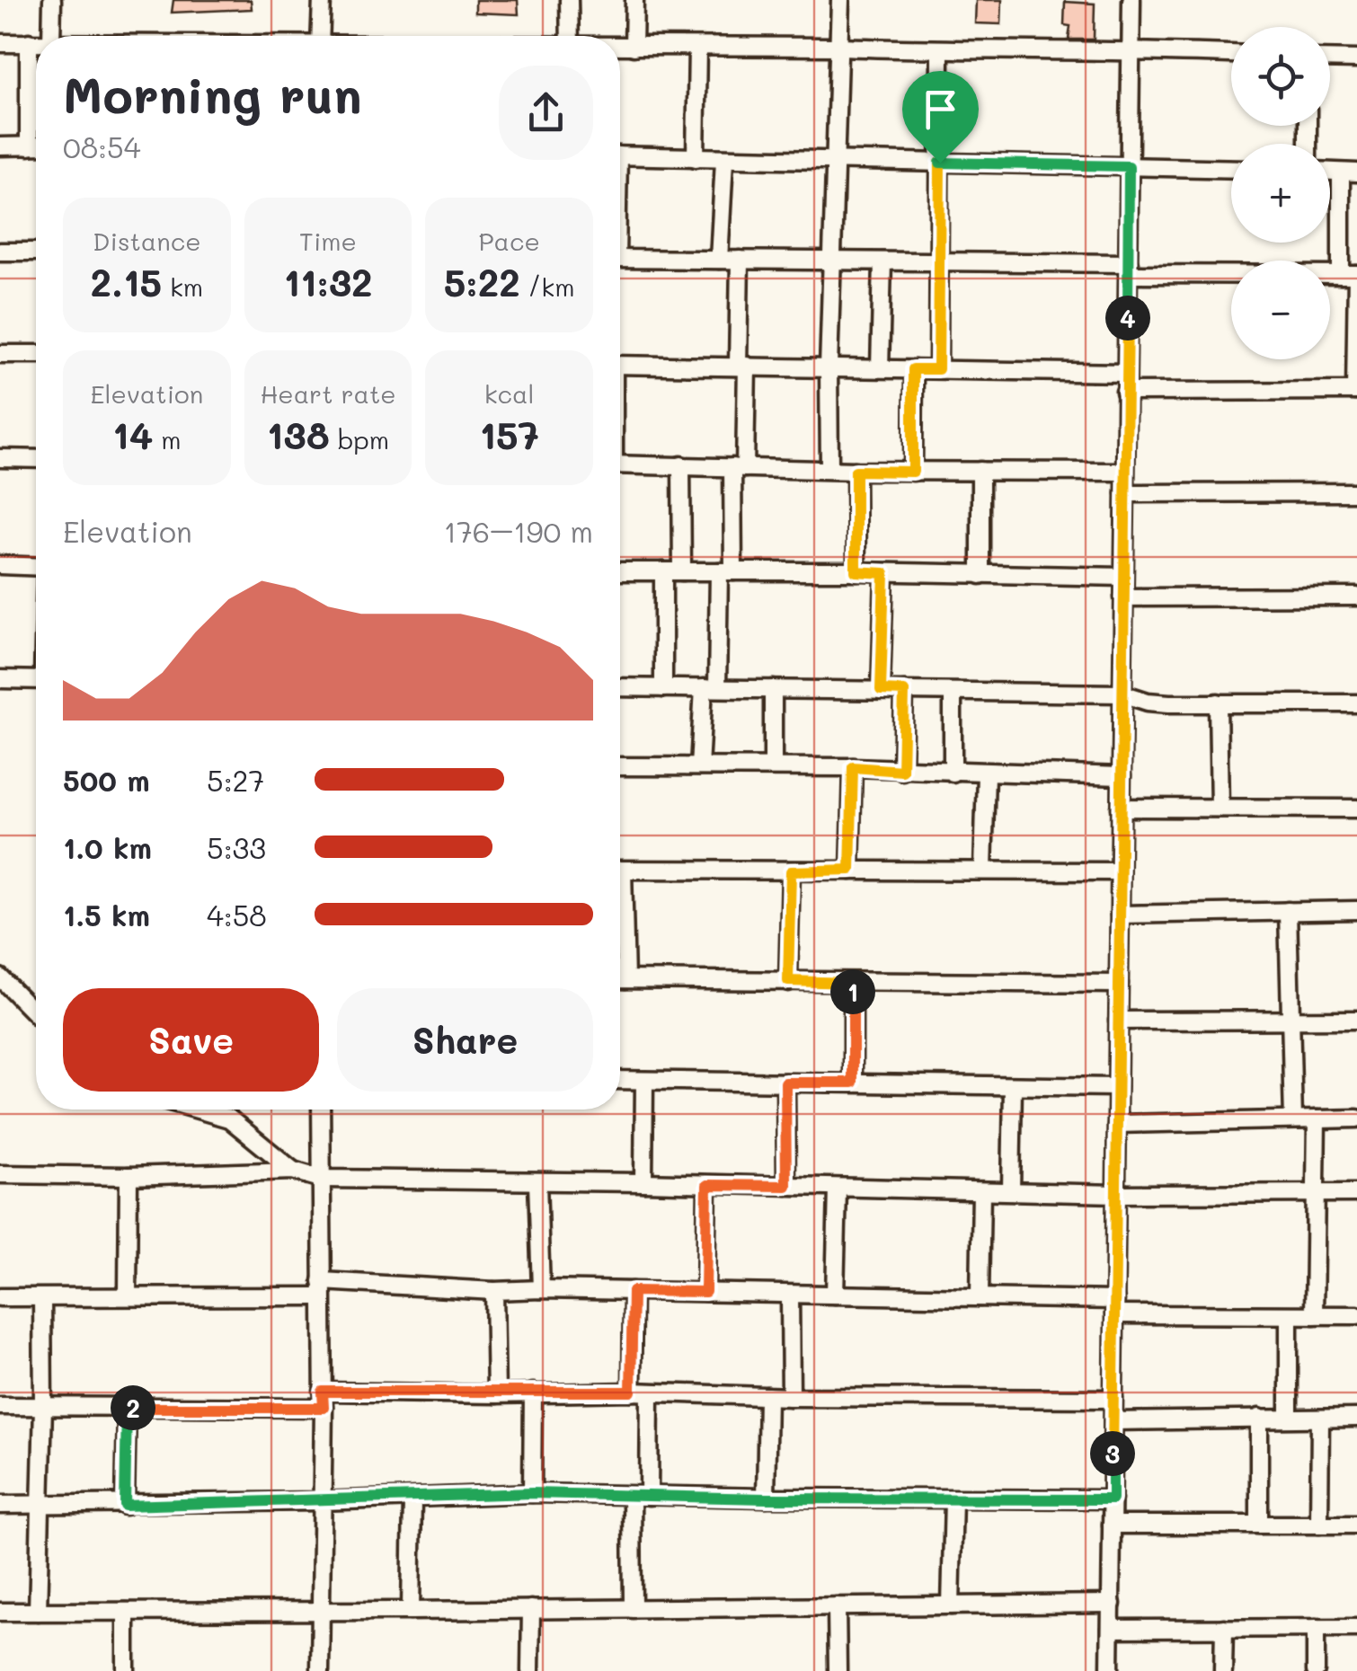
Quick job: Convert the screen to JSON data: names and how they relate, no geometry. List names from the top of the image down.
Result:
{
  "page": {
    "map_buttons": ["+", "−"],
    "heading": ["Morning run", "08:54"],
    "stats": [
      ["Distance", "2.15 km"],
      ["Time", "11:32"],
      ["Pace", "5:22 /km"],
      ["Elevation", "14 m"],
      ["Heart rate", "138 bpm"],
      ["kcal", "157"]
    ],
    "pins": [
      "4",
      "1",
      "2",
      "3"
    ],
    "chart": ["Elevation", "176–190 m"],
    "list": [
      {
        "name": "500 m",
        "note": "5:27"
      },
      {
        "name": "1.0 km",
        "note": "5:33"
      },
      {
        "name": "1.5 km",
        "note": "4:58"
      }
    ],
    "buttons": ["Save", "Share"]
  }
}
